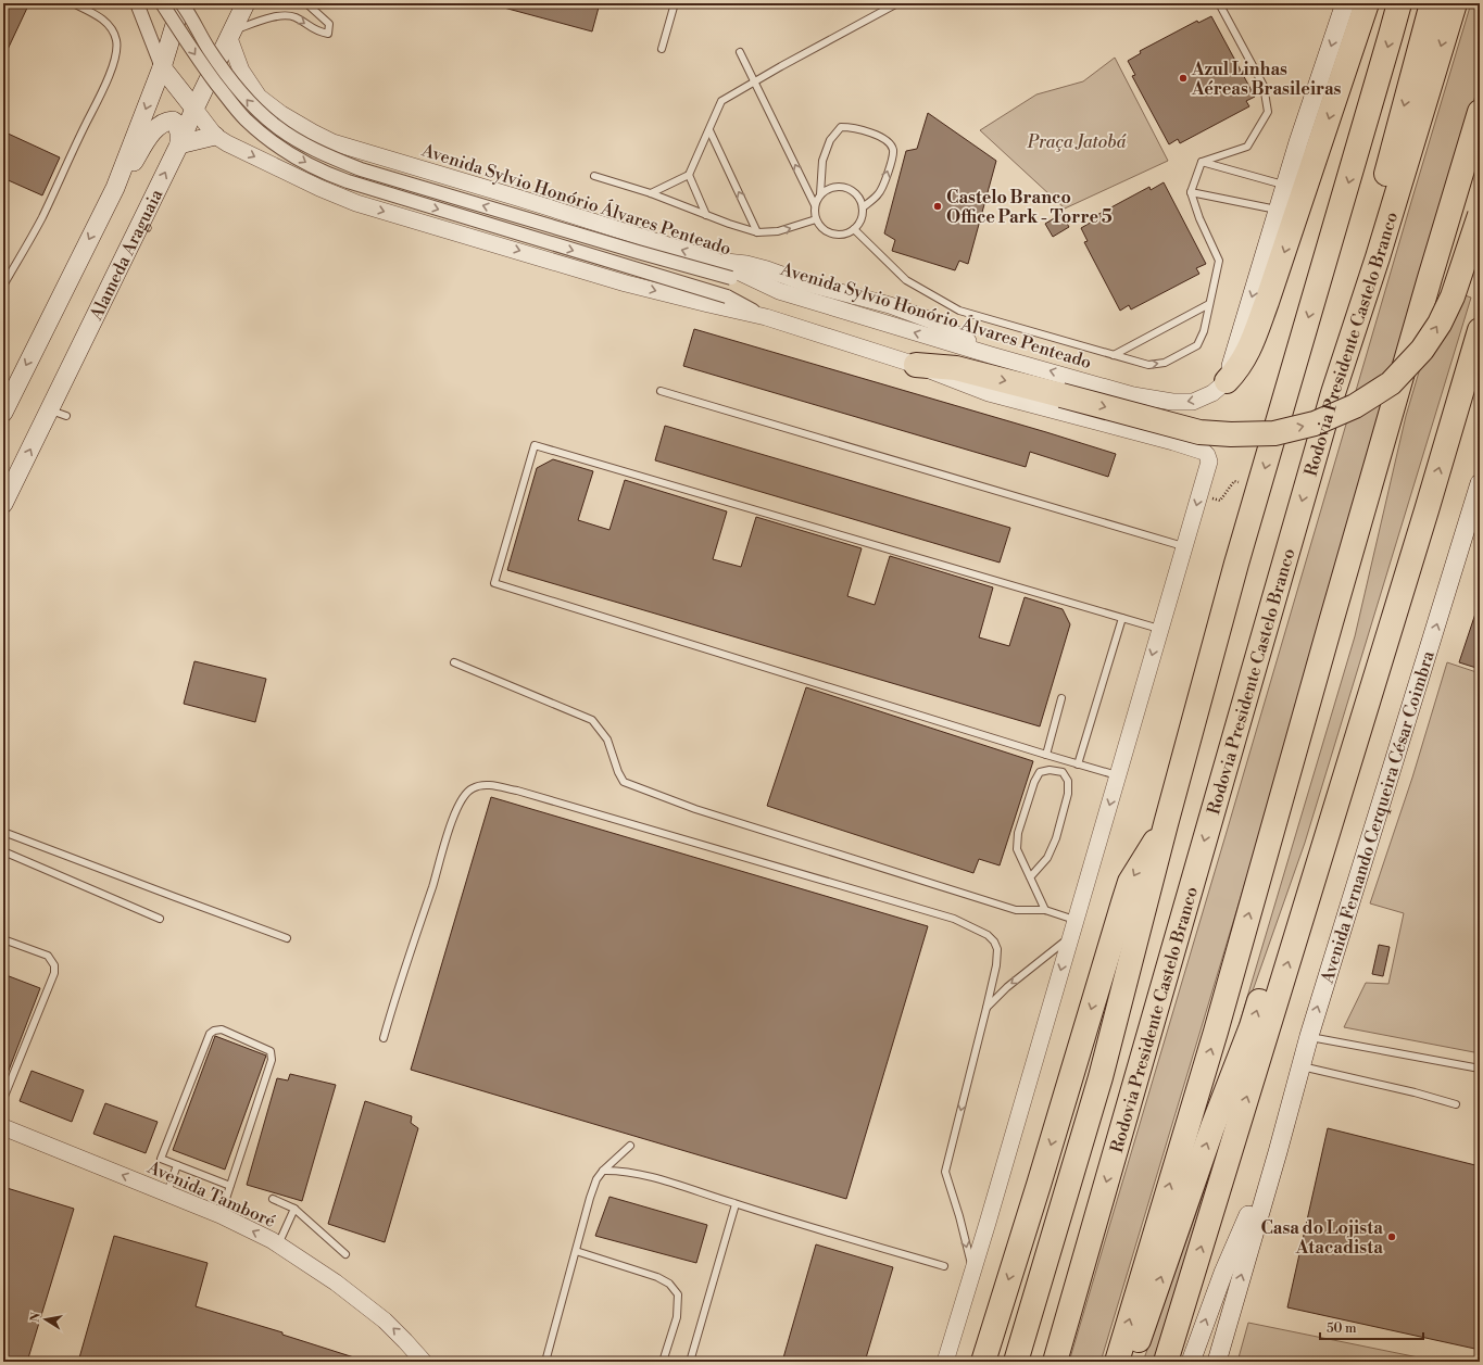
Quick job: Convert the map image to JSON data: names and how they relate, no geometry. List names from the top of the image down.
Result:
{
  "streets": {
    "highway": ["Rodovia Presidente Castelo Branco"],
    "main road": ["Alameda Araguaia", "Avenida Fernando Cerqueira César Coimbra"],
    "street": ["Avenida Sylvio Honório Álvares Penteado", "Avenida Tamboré"]
  },
  "crossings": [
    ["Avenida Sylvio Honório Álvares Penteado", "Alameda Araguaia"]
  ],
  "one_way": ["Avenida Fernando Cerqueira César Coimbra", "Avenida Tamboré"],
  "parks": ["Praça Jatobá"],
  "places": ["Azul Linhas Aéreas Brasileiras", "Castelo Branco Office Park - Torre 5", "Casa do Lojista Atacadista"],
  "scale_bar": "50 m",
  "north": "left"
}
